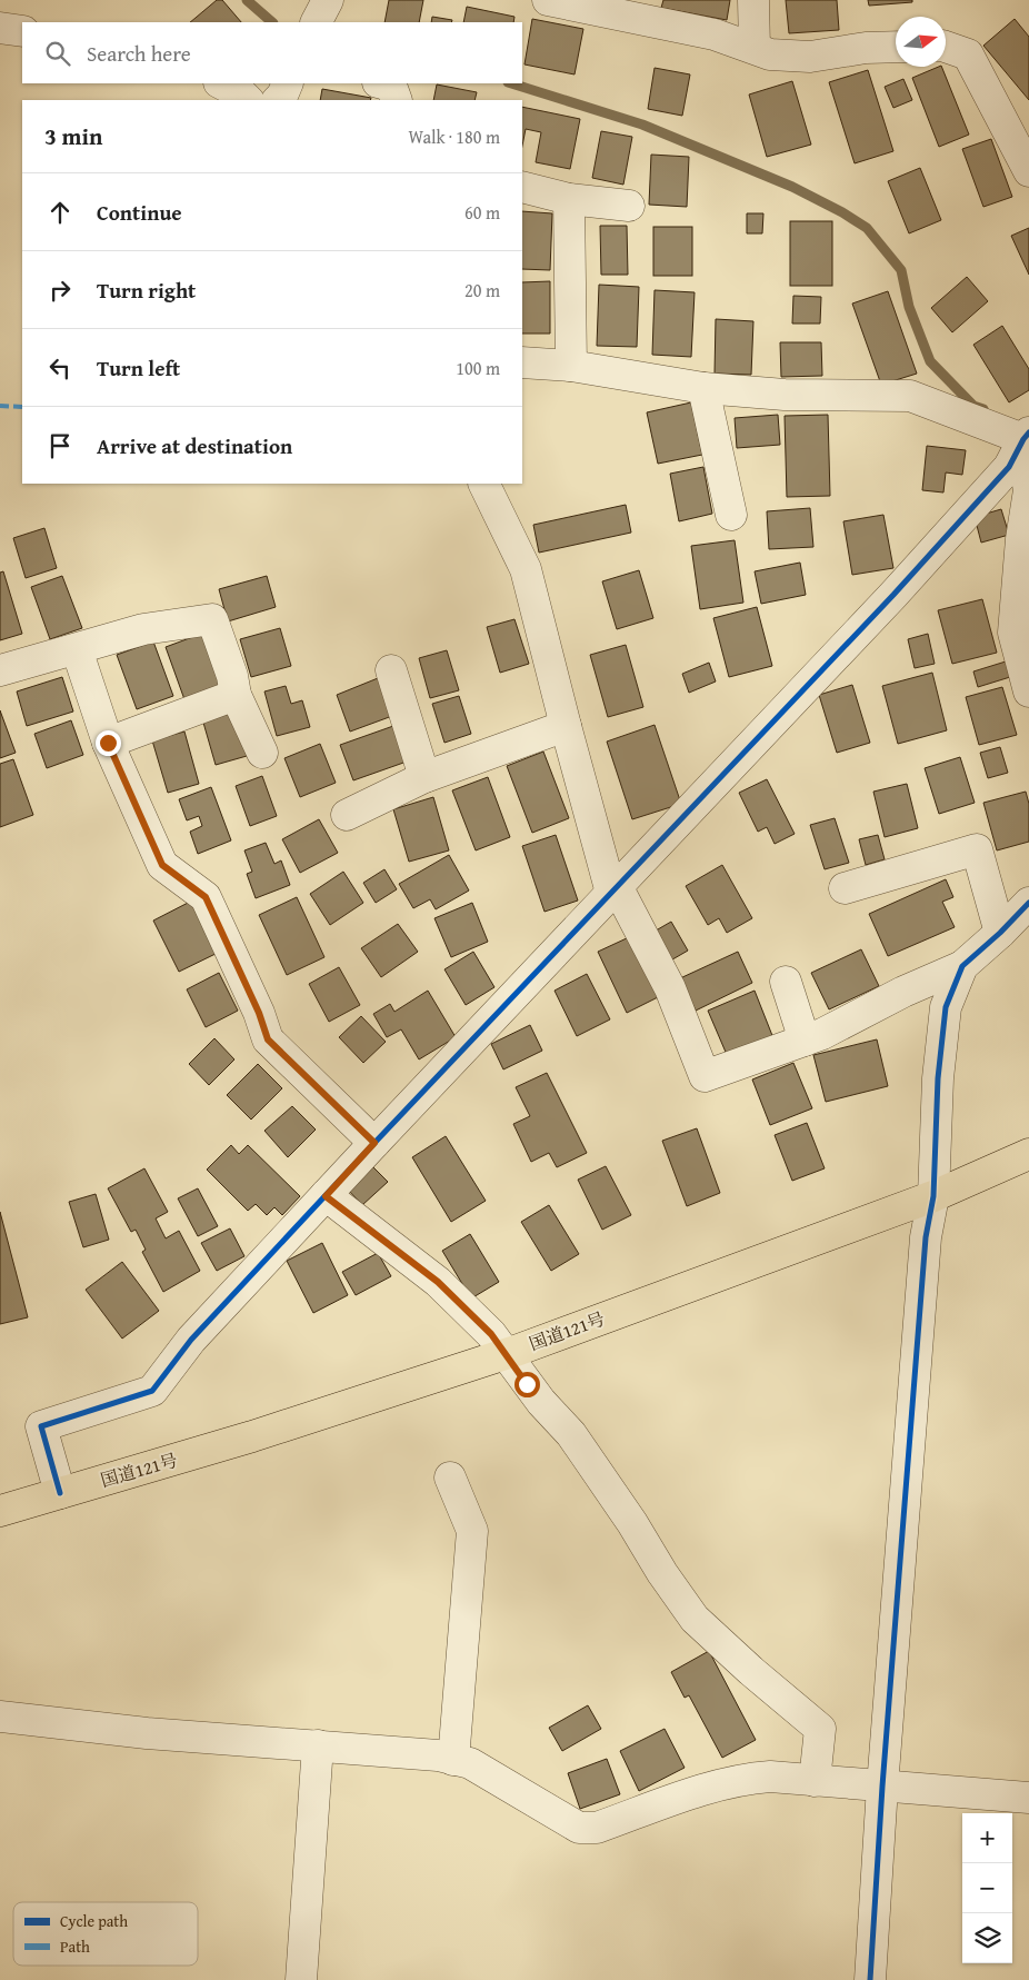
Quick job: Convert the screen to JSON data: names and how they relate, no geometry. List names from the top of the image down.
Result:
{
  "streets": {
    "highway": ["国道121号"]
  },
  "legend": ["Cycle path", "Path"],
  "north": "right",
  "page": {
    "search": "Search here",
    "heading": ["3 min", "Walk · 180 m"],
    "list": [
      ["Continue", "60 m"],
      ["Turn right", "20 m"],
      ["Turn left", "100 m"],
      "Arrive at destination"
    ],
    "map_buttons": ["+", "−"]
  }
}
